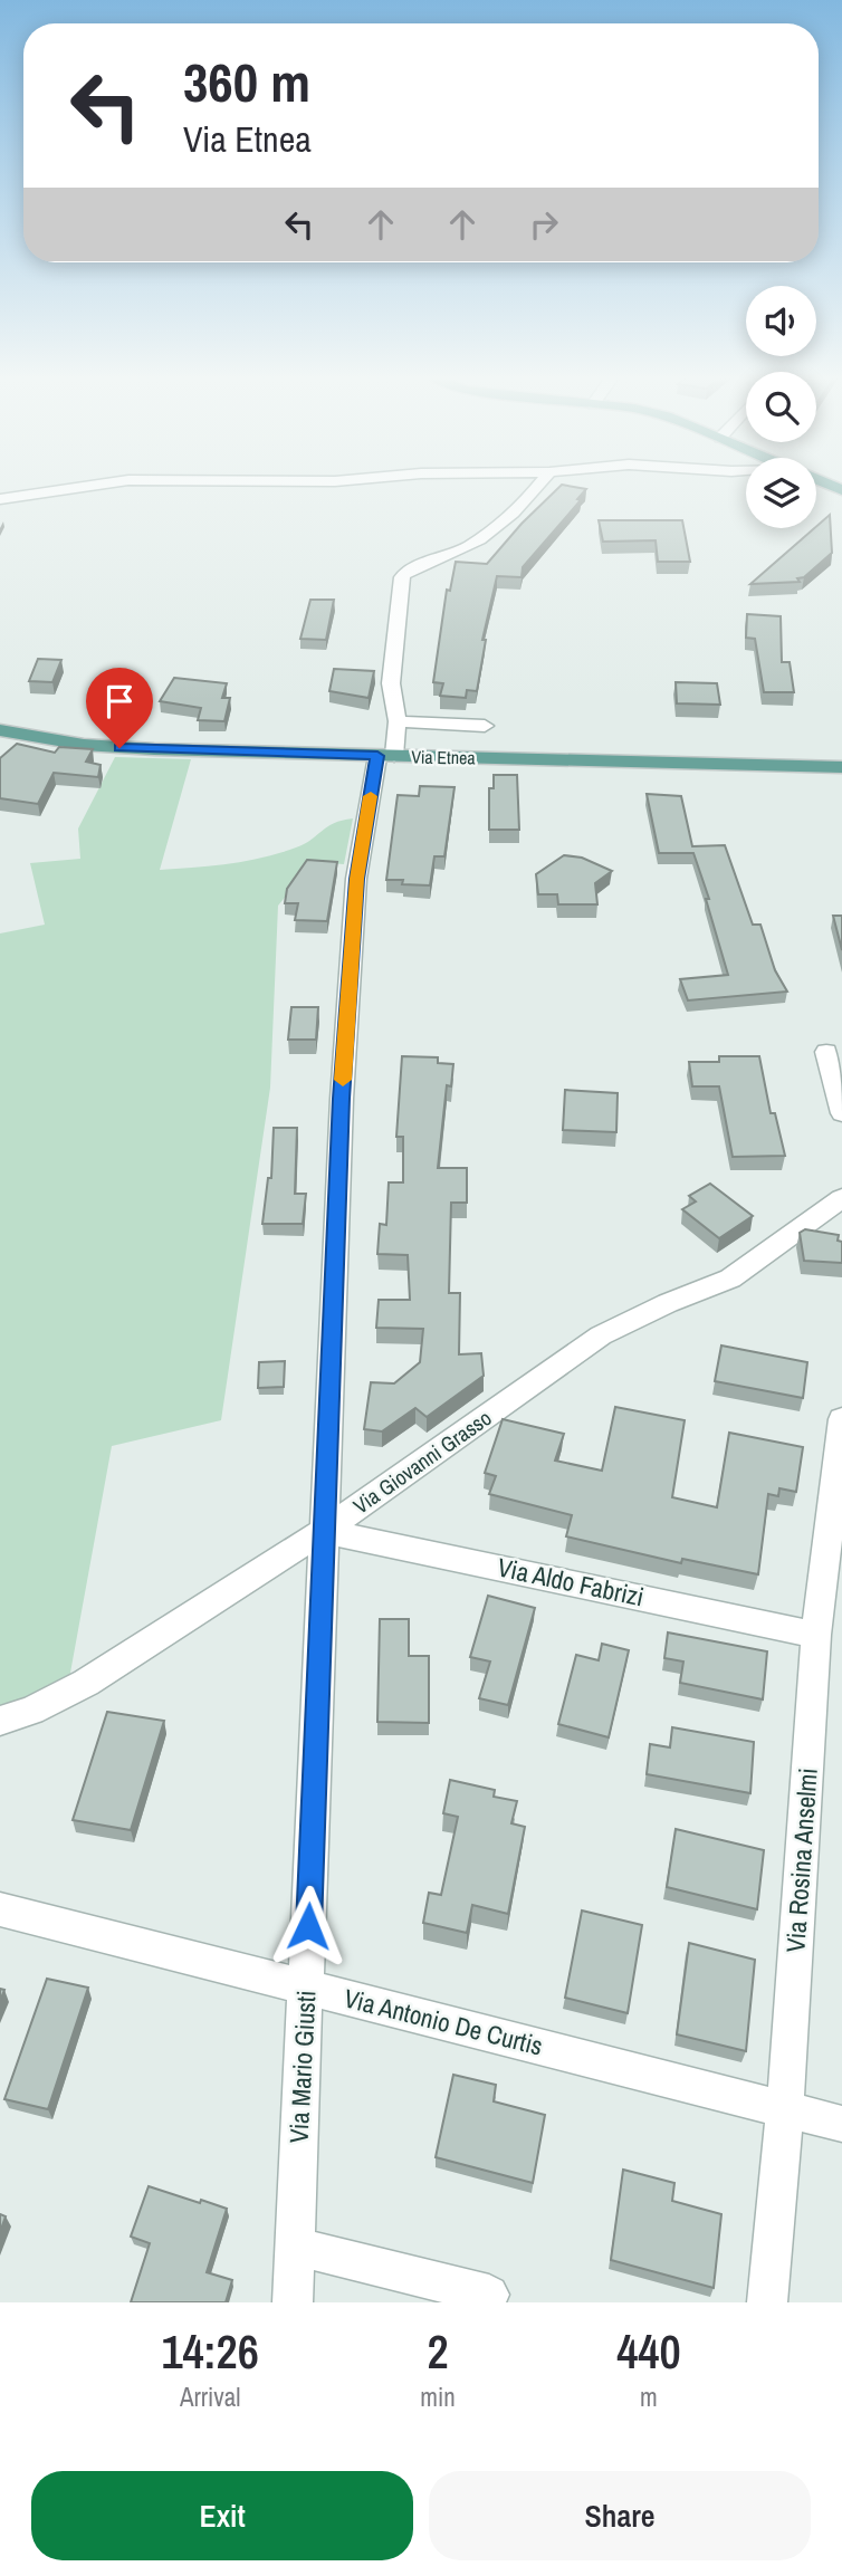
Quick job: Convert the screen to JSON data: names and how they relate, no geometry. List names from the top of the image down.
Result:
{
  "streets": {
    "main road": ["Via Etnea"],
    "street": [
      "Via Giovanni Grasso",
      "Via Aldo Fabrizi",
      "Via Rosina Anselmi",
      "Via Antonio De Curtis",
      "Via Mario Giusti"
    ]
  },
  "crossings": [
    ["Via Etnea", "Via Mario Giusti"],
    ["Via Giovanni Grasso", "Via Aldo Fabrizi"],
    ["Via Giovanni Grasso", "Via Mario Giusti"],
    ["Via Aldo Fabrizi", "Via Rosina Anselmi"],
    ["Via Aldo Fabrizi", "Via Mario Giusti"],
    ["Via Rosina Anselmi", "Via Antonio De Curtis"],
    ["Via Antonio De Curtis", "Via Mario Giusti"]
  ],
  "page": {
    "turn": ["360 m", "Via Etnea"],
    "eta": [
      "14:26",
      "Arrival",
      "2",
      "min",
      "440",
      "m"
    ],
    "buttons": ["Exit", "Share"]
  }
}
